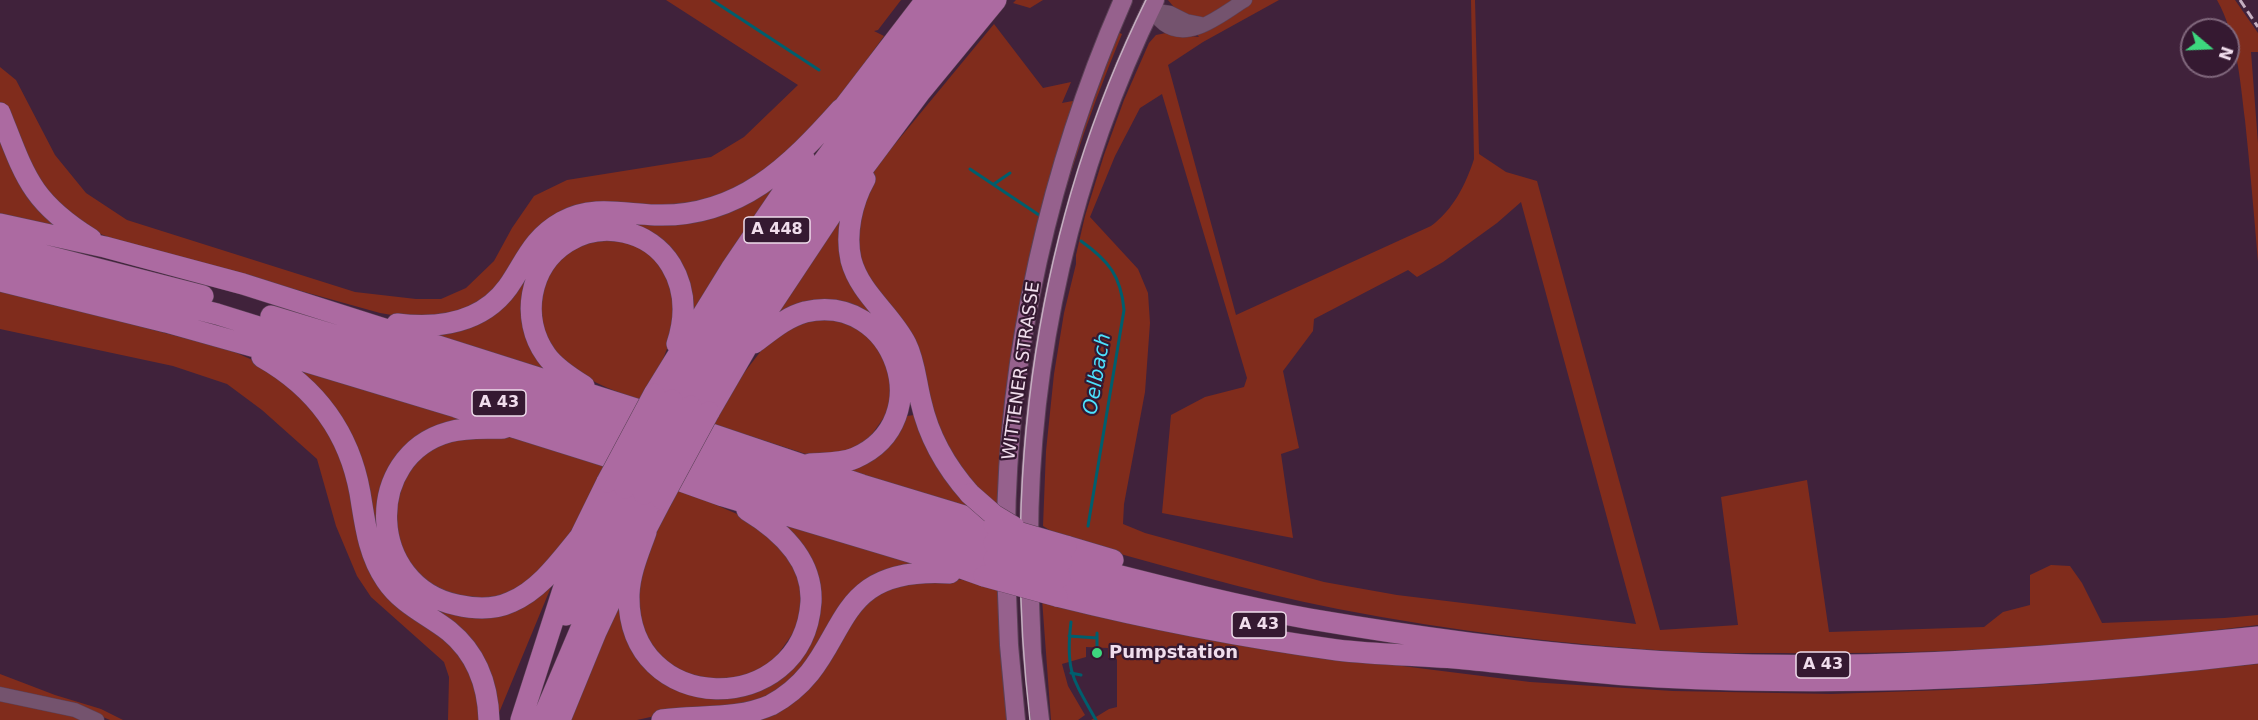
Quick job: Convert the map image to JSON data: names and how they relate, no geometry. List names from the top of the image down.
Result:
{
  "streets": {
    "highway": ["A 448", "A 43"],
    "main road": ["WITTENER STRASSE"]
  },
  "water": ["Oelbach"],
  "places": ["Pumpstation"],
  "north": "right"
}
